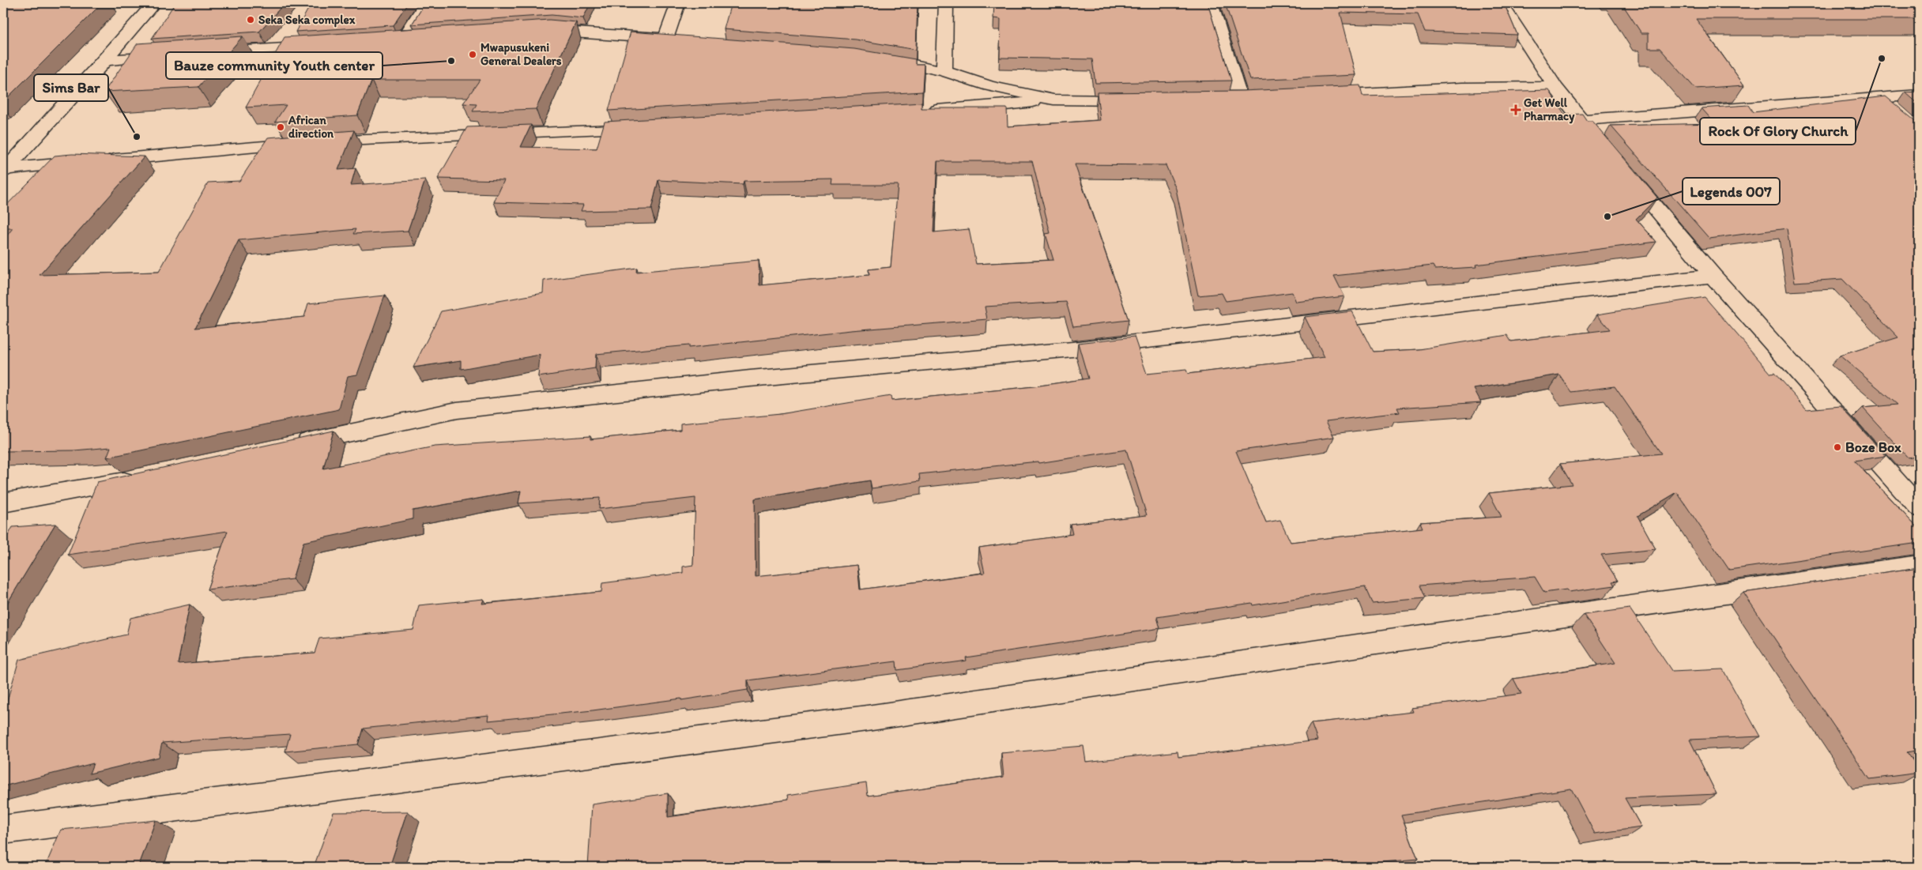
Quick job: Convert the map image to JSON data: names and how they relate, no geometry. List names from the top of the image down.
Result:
{
  "places": {
    "other": [
      "Seka Seka complex",
      "Mwapusukeni General Dealers",
      "Rock Of Glory Church",
      "Bauze community Youth center",
      "African direction",
      "Sims Bar",
      "Legends 007",
      "Boze Box"
    ],
    "health": ["Get Well Pharmacy"]
  }
}
